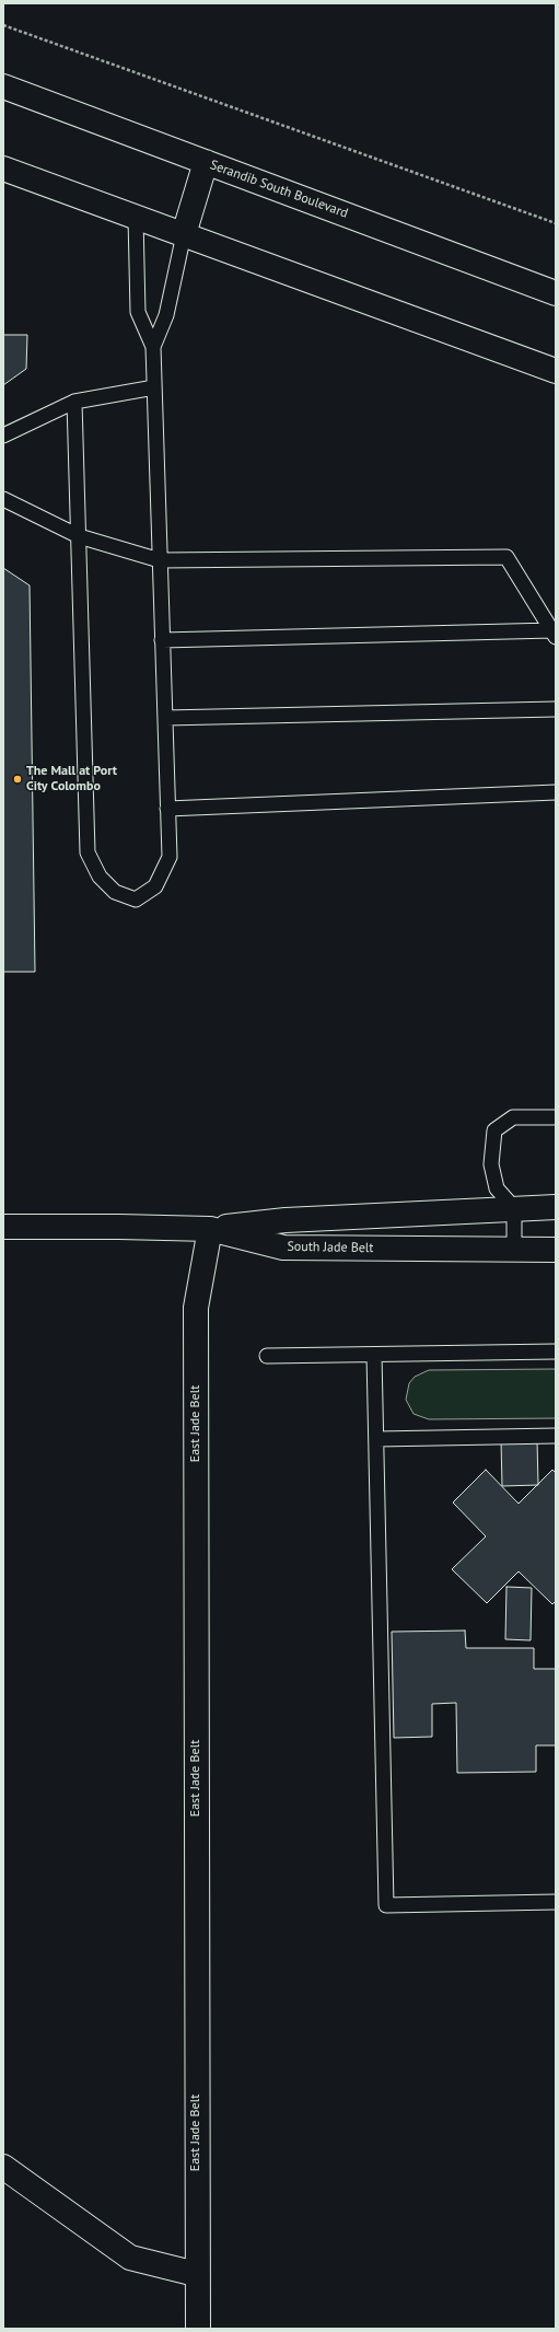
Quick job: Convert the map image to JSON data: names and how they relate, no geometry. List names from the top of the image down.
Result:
{
  "streets": {
    "street": ["Serandib South Boulevard", "South Jade Belt", "East Jade Belt"]
  },
  "crossings": [
    ["South Jade Belt", "East Jade Belt"]
  ],
  "places": ["The Mall at Port City Colombo"]
}
